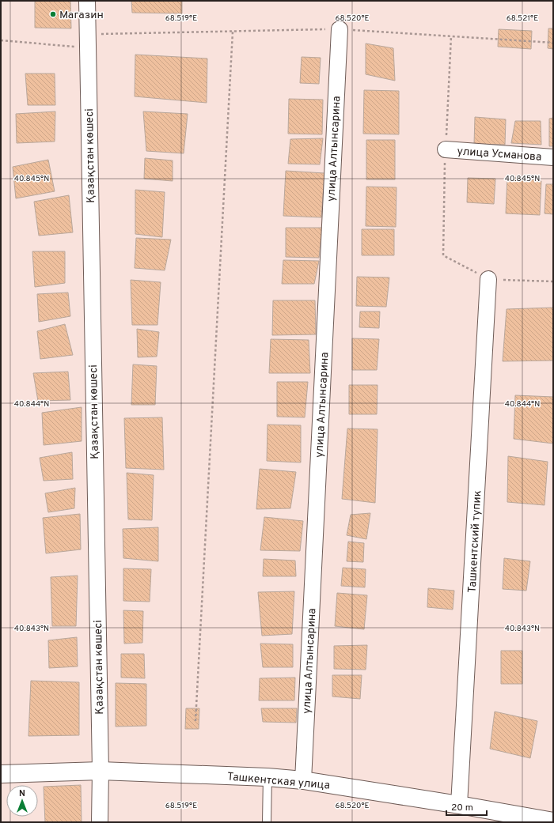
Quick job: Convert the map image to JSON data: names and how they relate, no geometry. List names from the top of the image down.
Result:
{
  "streets": {
    "main road": ["Ташкентская улица"],
    "street": [
      "улица Алтынсарина",
      "улица Усманова",
      "Қазақстан көшесі",
      "Ташкентский тупик"
    ]
  },
  "crossings": [
    ["улица Алтынсарина", "Ташкентская улица"],
    ["Қазақстан көшесі", "Ташкентская улица"],
    ["Ташкентский тупик", "Ташкентская улица"]
  ],
  "places": ["Магазин"],
  "scale_bar": "20 m",
  "north": "top",
  "coordinates": [
    "68.519°E",
    "68.520°E",
    "68.521°E",
    "40.845°N",
    "40.844°N",
    "40.843°N"
  ]
}
